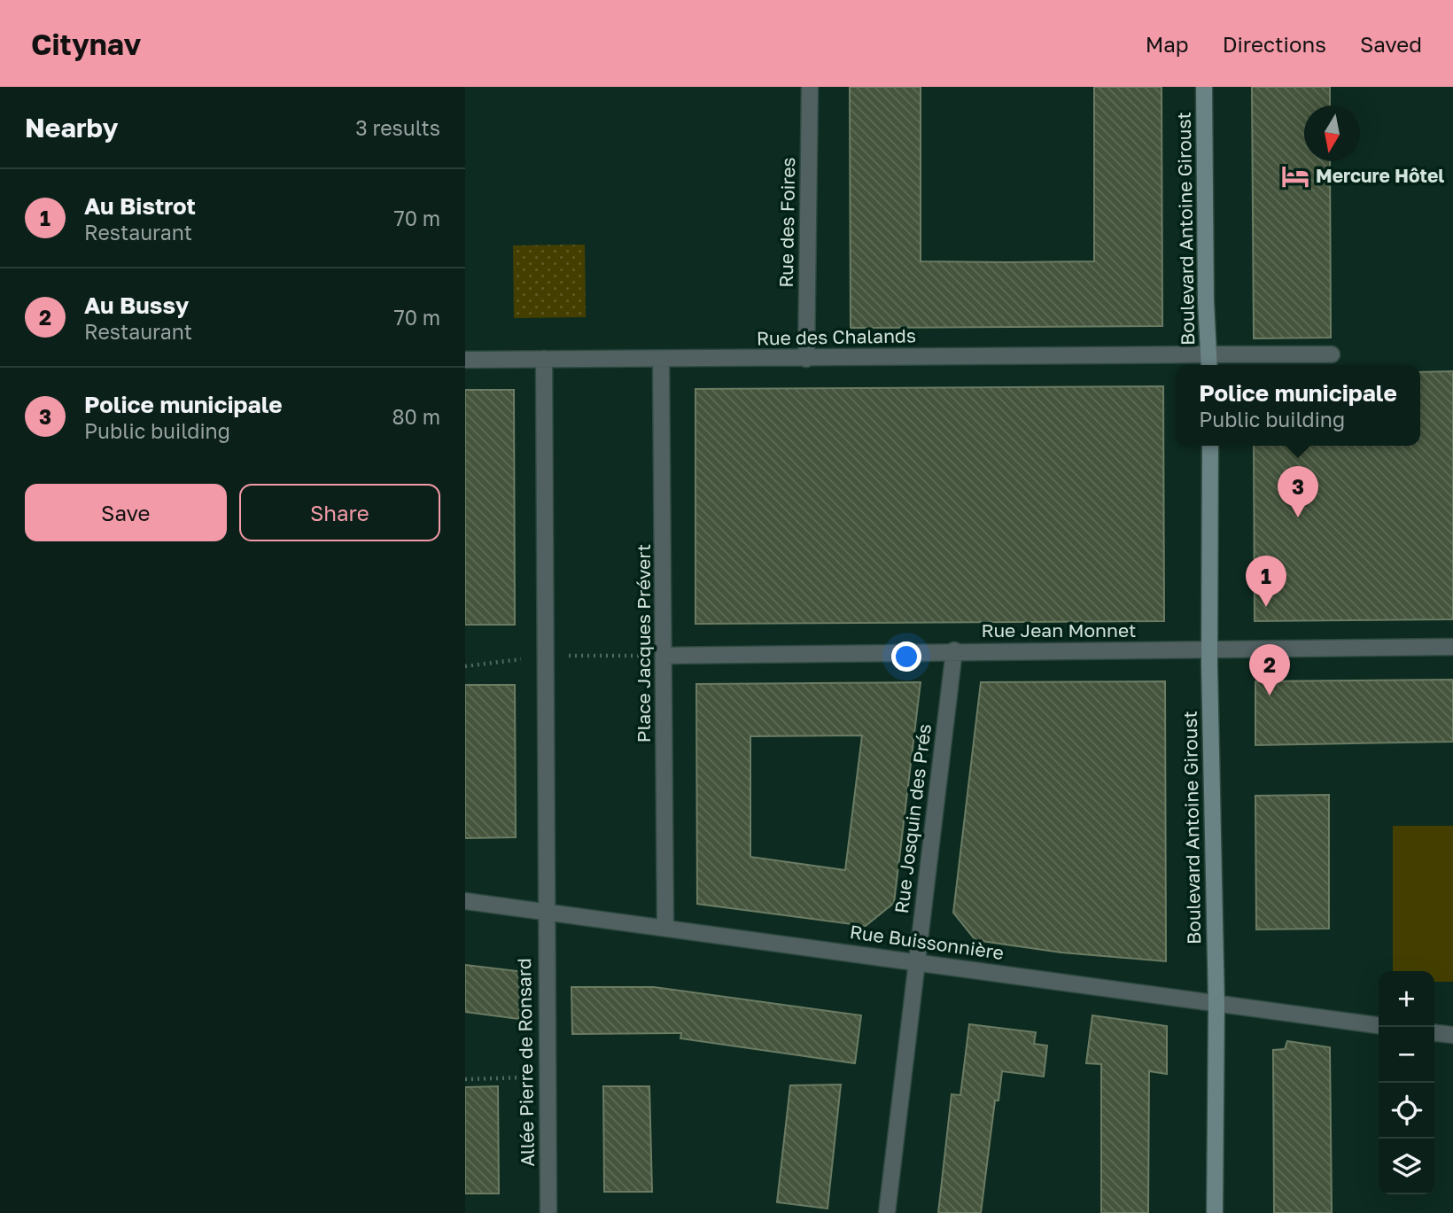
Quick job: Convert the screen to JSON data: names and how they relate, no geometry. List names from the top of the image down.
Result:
{
  "streets": {
    "street": [
      "Rue des Foires",
      "Boulevard Antoine Giroust",
      "Rue des Chalands",
      "Rue Jean Monnet",
      "Place Jacques Prévert",
      "Rue Josquin des Prés",
      "Rue Buissonnière",
      "Allée Pierre de Ronsard"
    ]
  },
  "crossings": [
    ["Rue des Foires", "Rue des Chalands"],
    ["Boulevard Antoine Giroust", "Rue des Chalands"],
    ["Boulevard Antoine Giroust", "Rue Jean Monnet"],
    ["Boulevard Antoine Giroust", "Rue Buissonnière"],
    ["Rue des Chalands", "Place Jacques Prévert"],
    ["Rue Jean Monnet", "Place Jacques Prévert"],
    ["Rue Jean Monnet", "Rue Josquin des Prés"],
    ["Place Jacques Prévert", "Rue Buissonnière"],
    ["Rue Josquin des Prés", "Rue Buissonnière"],
    ["Rue Buissonnière", "Allée Pierre de Ronsard"]
  ],
  "places": {
    "hotel": ["Mercure Hôtel"]
  },
  "north": "bottom",
  "page": {
    "header": "Citynav",
    "nav": ["Map", "Directions", "Saved"],
    "heading": ["Nearby", "3 results"],
    "list": [
      {
        "mark": "1",
        "name": "Au Bistrot",
        "note": "Restaurant",
        "value": "70 m"
      },
      {
        "mark": "2",
        "name": "Au Bussy",
        "note": "Restaurant",
        "value": "70 m"
      },
      {
        "mark": "3",
        "name": "Police municipale",
        "note": "Public building",
        "value": "80 m"
      }
    ],
    "popup": ["Police municipale", "Public building"],
    "buttons": ["Save", "Share"],
    "pins": ["3", "1", "2"],
    "map_buttons": ["+", "−"]
  }
}
